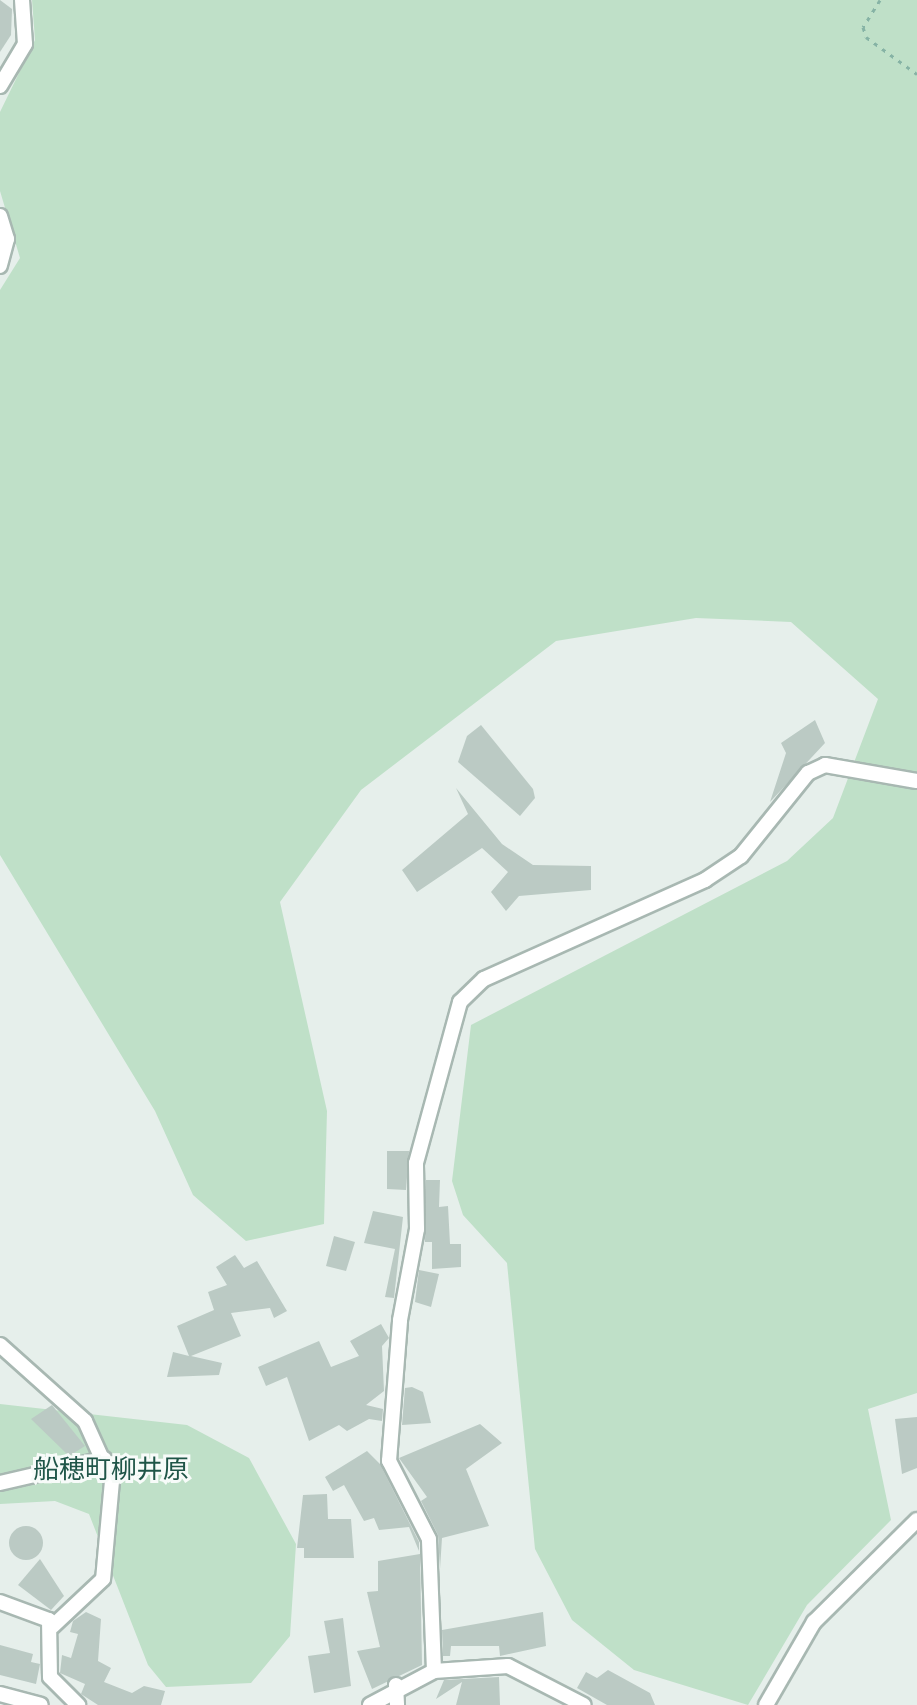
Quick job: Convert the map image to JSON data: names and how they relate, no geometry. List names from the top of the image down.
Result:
{
  "districts": ["船穂町柳井原"]
}
